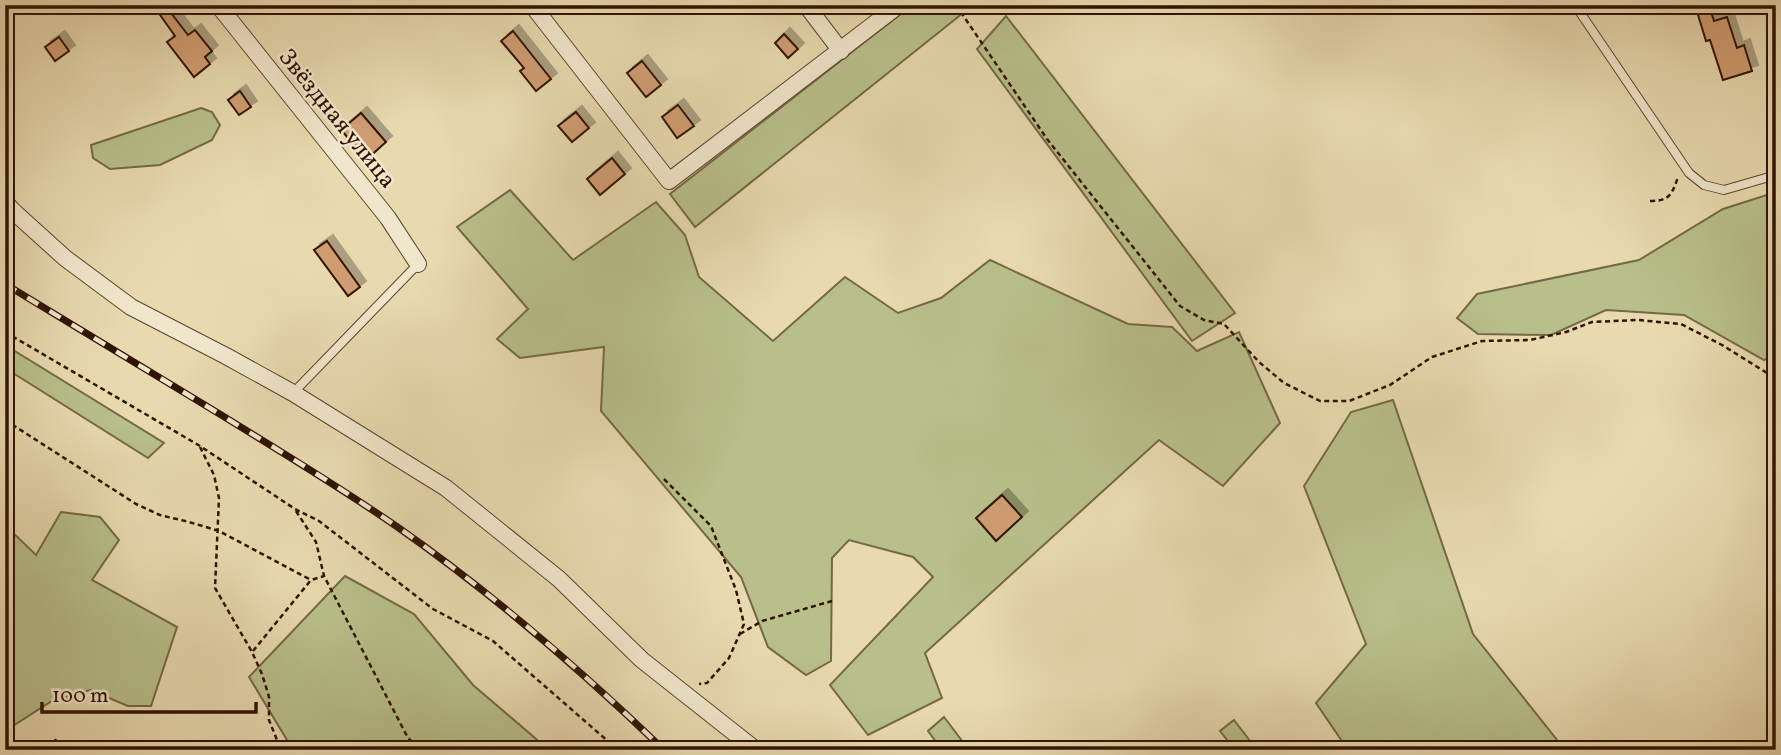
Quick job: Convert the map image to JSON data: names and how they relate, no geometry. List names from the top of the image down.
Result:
{
  "streets": {
    "street": ["Звёздная улица"]
  },
  "scale_bar": "100 m"
}
